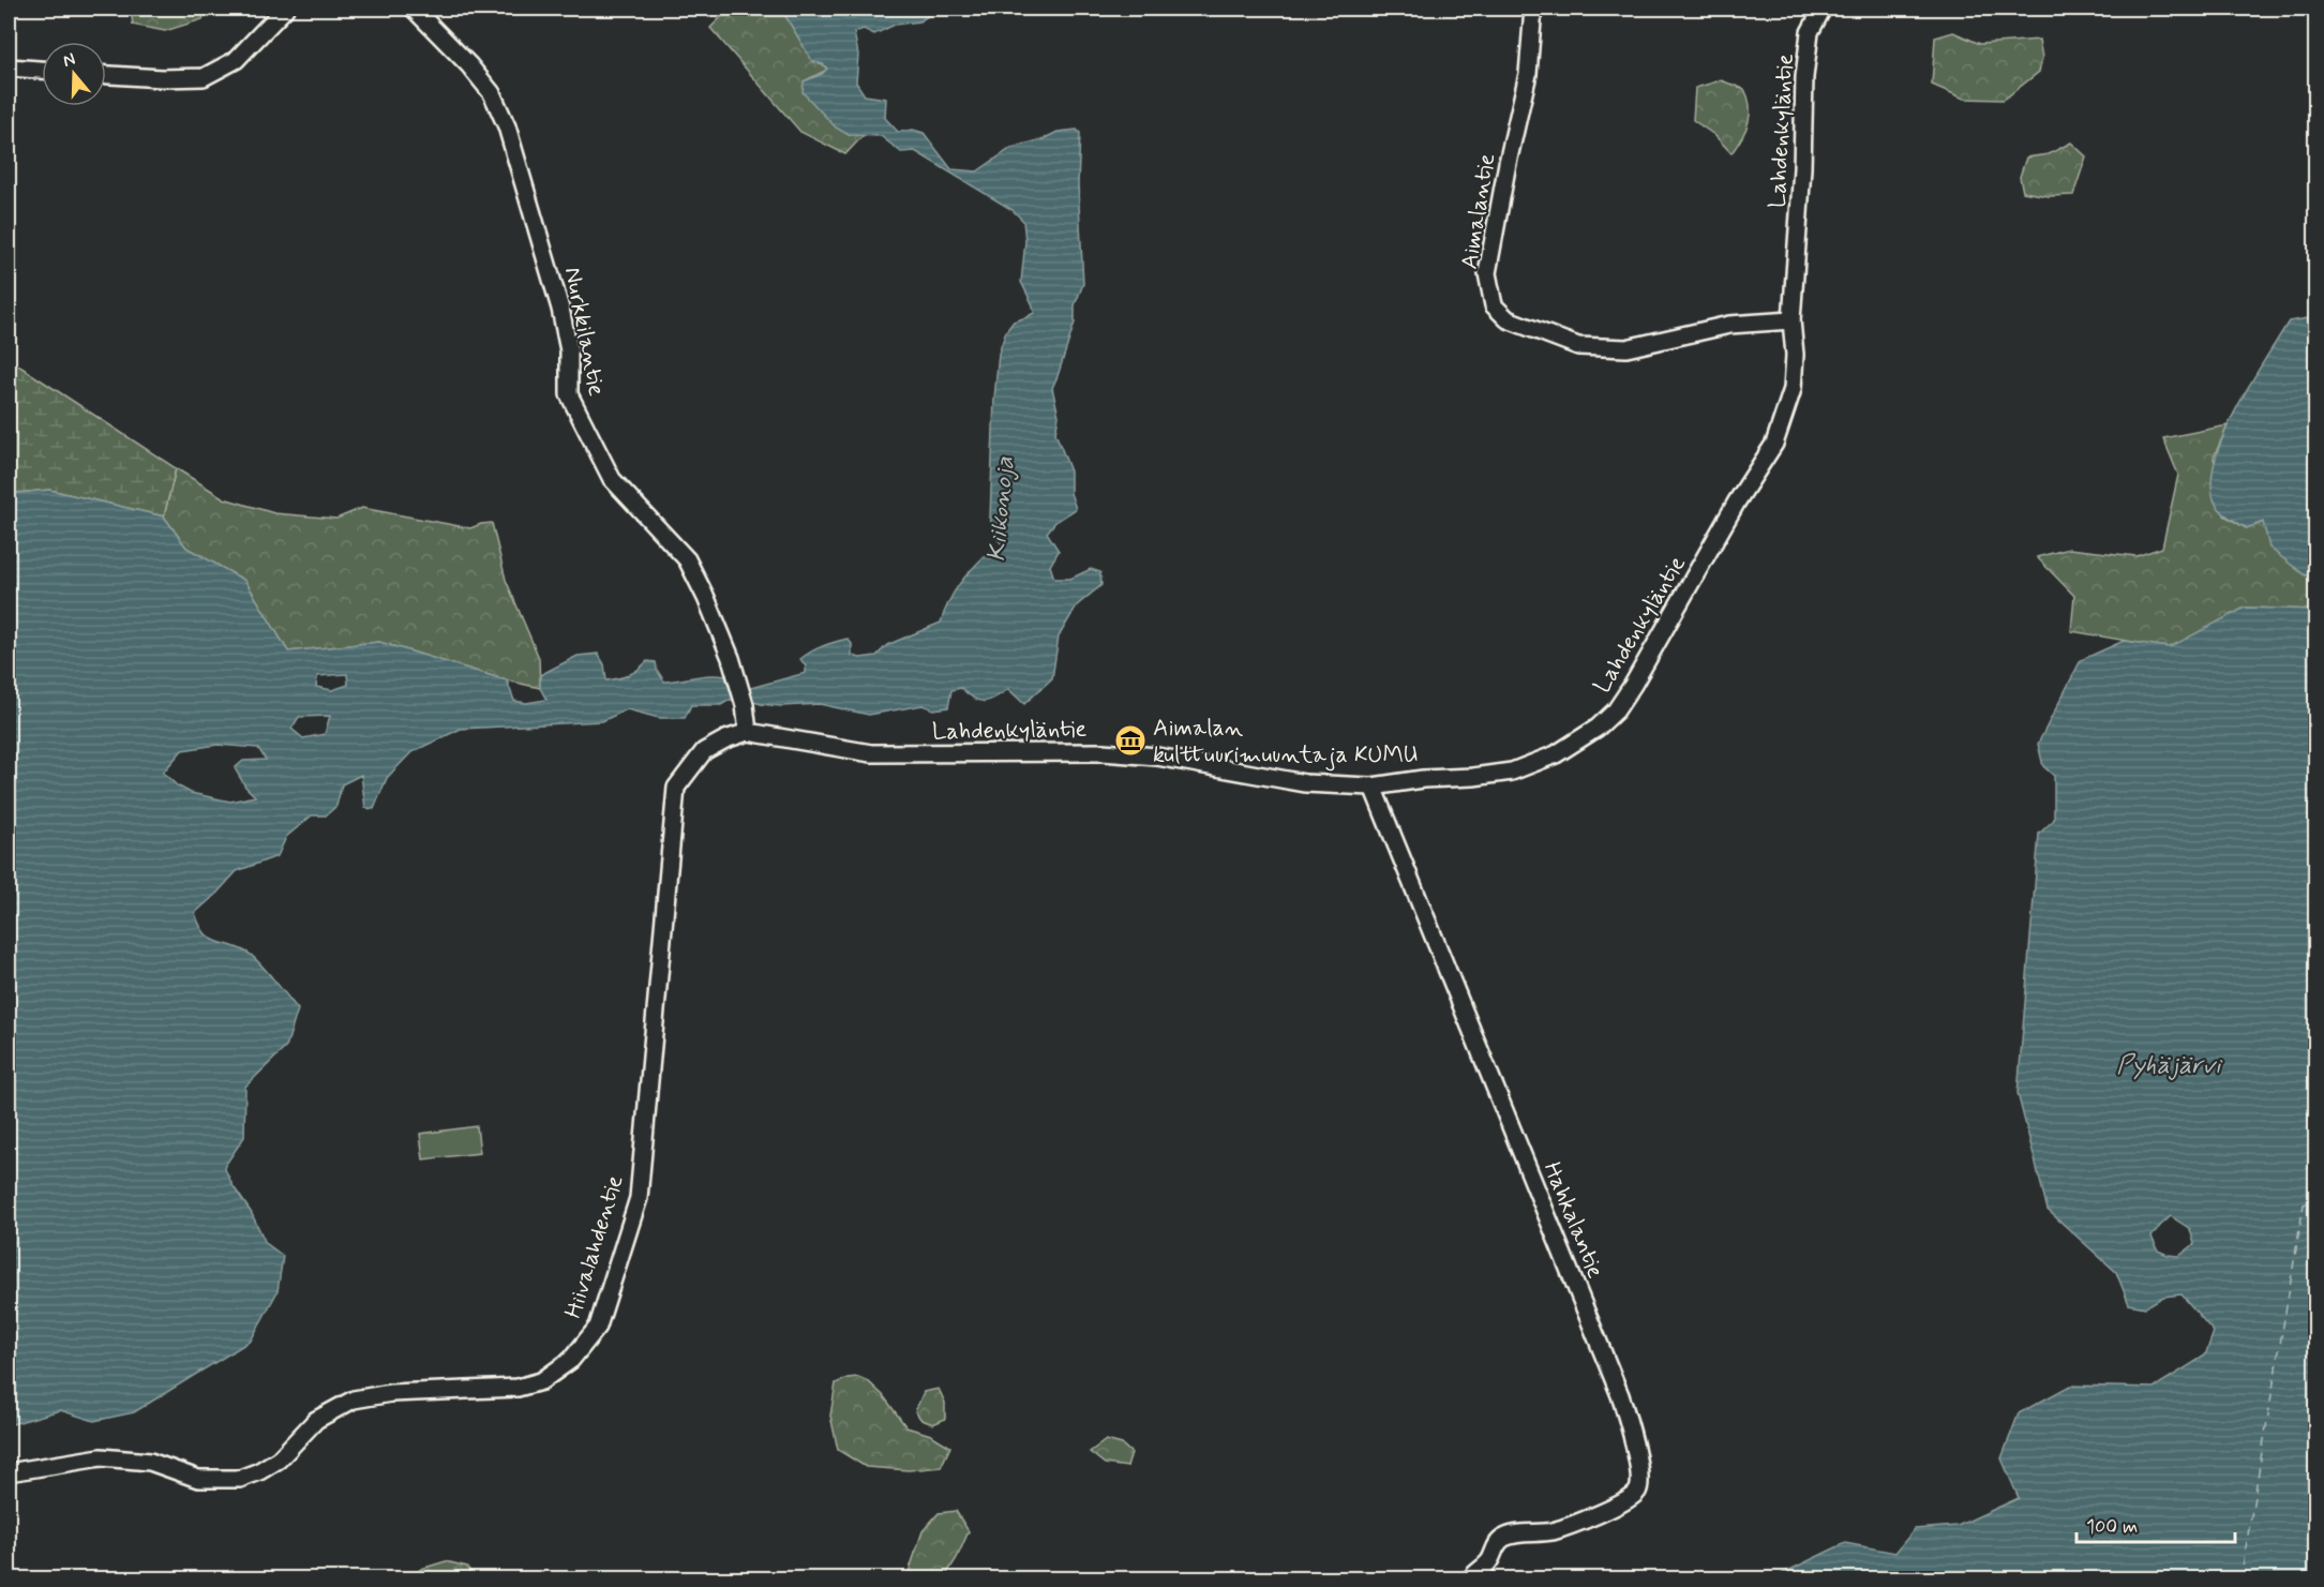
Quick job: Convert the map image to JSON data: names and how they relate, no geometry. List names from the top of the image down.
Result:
{
  "streets": {
    "street": [
      "Lahdenkyläntie",
      "Aimalantie",
      "Nurkkilantie",
      "Hahkalantie",
      "Hiivalahdentie"
    ]
  },
  "crossings": [
    ["Lahdenkyläntie", "Aimalantie"],
    ["Lahdenkyläntie", "Nurkkilantie"],
    ["Lahdenkyläntie", "Hahkalantie"],
    ["Lahdenkyläntie", "Hiivalahdentie"],
    ["Nurkkilantie", "Hiivalahdentie"]
  ],
  "water": ["Kiikonoja", "Pyhäjärvi"],
  "places": {
    "museum": ["Aimalan kulttuurimuuntaja KUMU"]
  },
  "scale_bar": "100 m",
  "north": "top"
}
